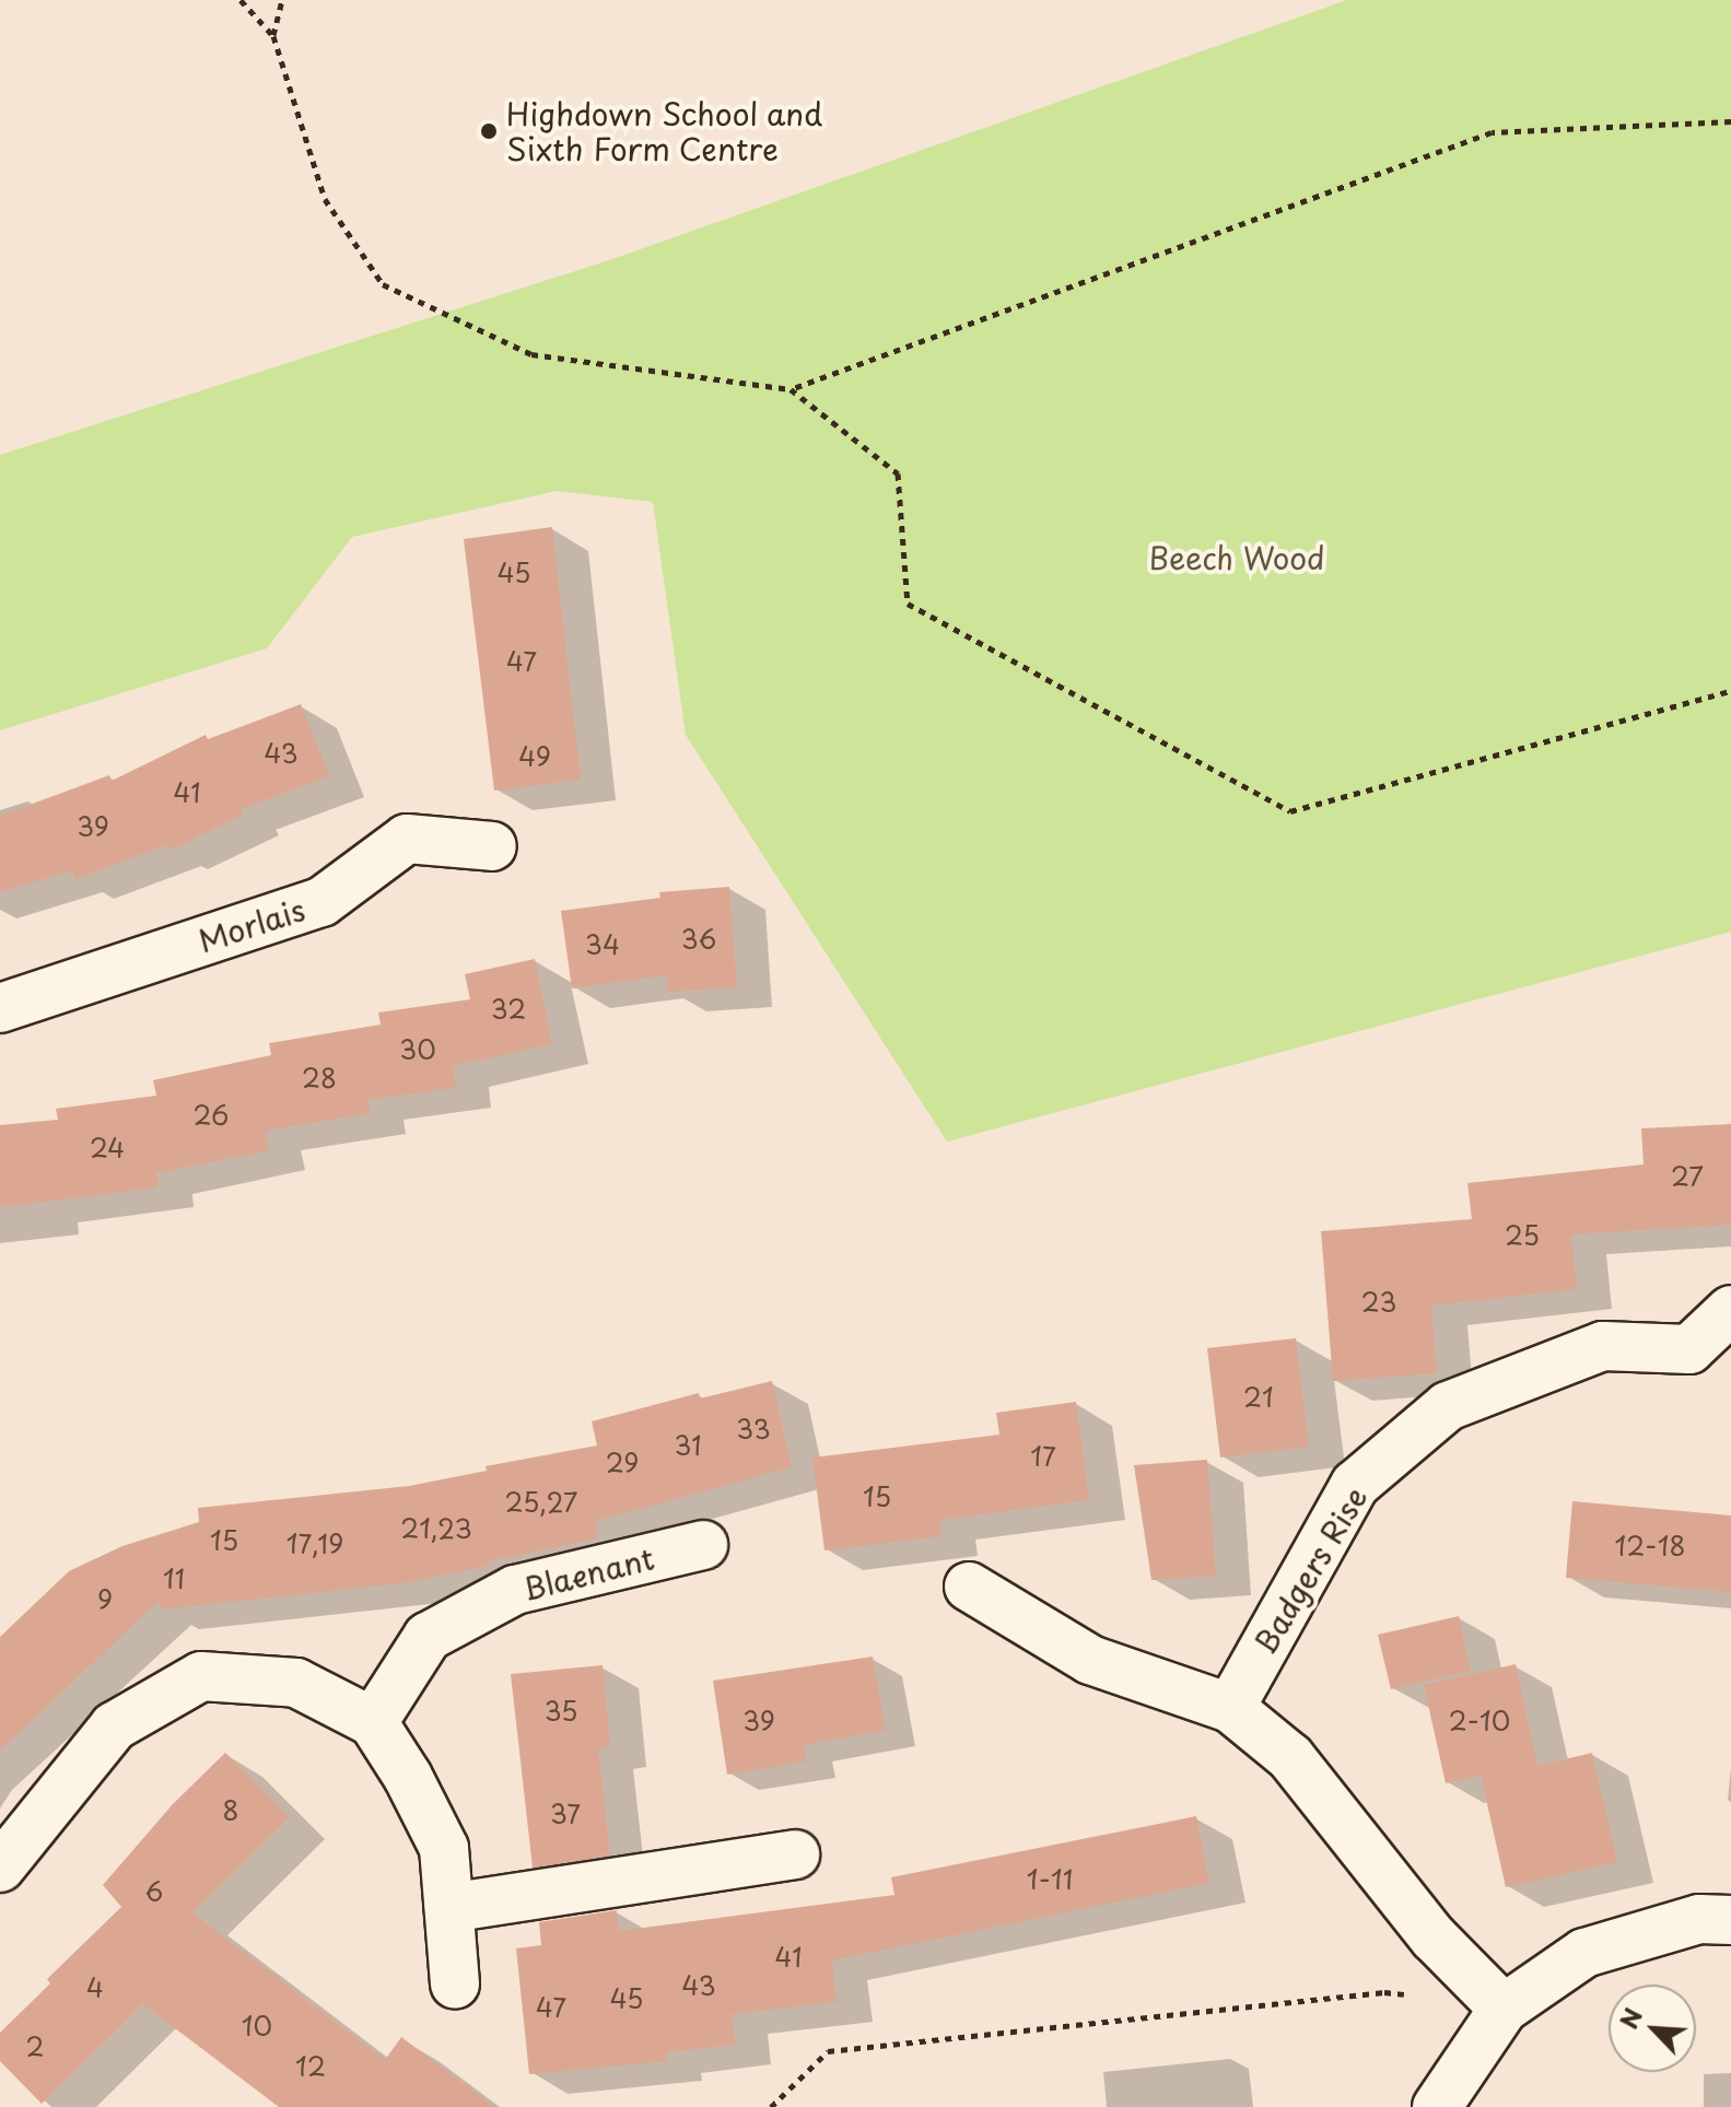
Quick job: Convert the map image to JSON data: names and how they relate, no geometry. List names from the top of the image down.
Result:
{
  "streets": {
    "street": ["Morlais", "Badgers Rise", "Blaenant"]
  },
  "parks": ["Beech Wood"],
  "places": ["Highdown School and Sixth Form Centre"],
  "house_numbers": [
    "45",
    "47",
    "43",
    "49",
    "41",
    "39",
    "36",
    "34",
    "32",
    "30",
    "28",
    "26",
    "24",
    "27",
    "25",
    "23",
    "21",
    "33",
    "31",
    "17",
    "29",
    "15",
    "25,27",
    "21,23",
    "15",
    "17,19",
    "12-18",
    "11",
    "9",
    "35",
    "39",
    "2-10",
    "8",
    "37",
    "1-11",
    "6",
    "41",
    "43",
    "4",
    "45",
    "47",
    "10",
    "2",
    "12"
  ],
  "north": "top left"
}
